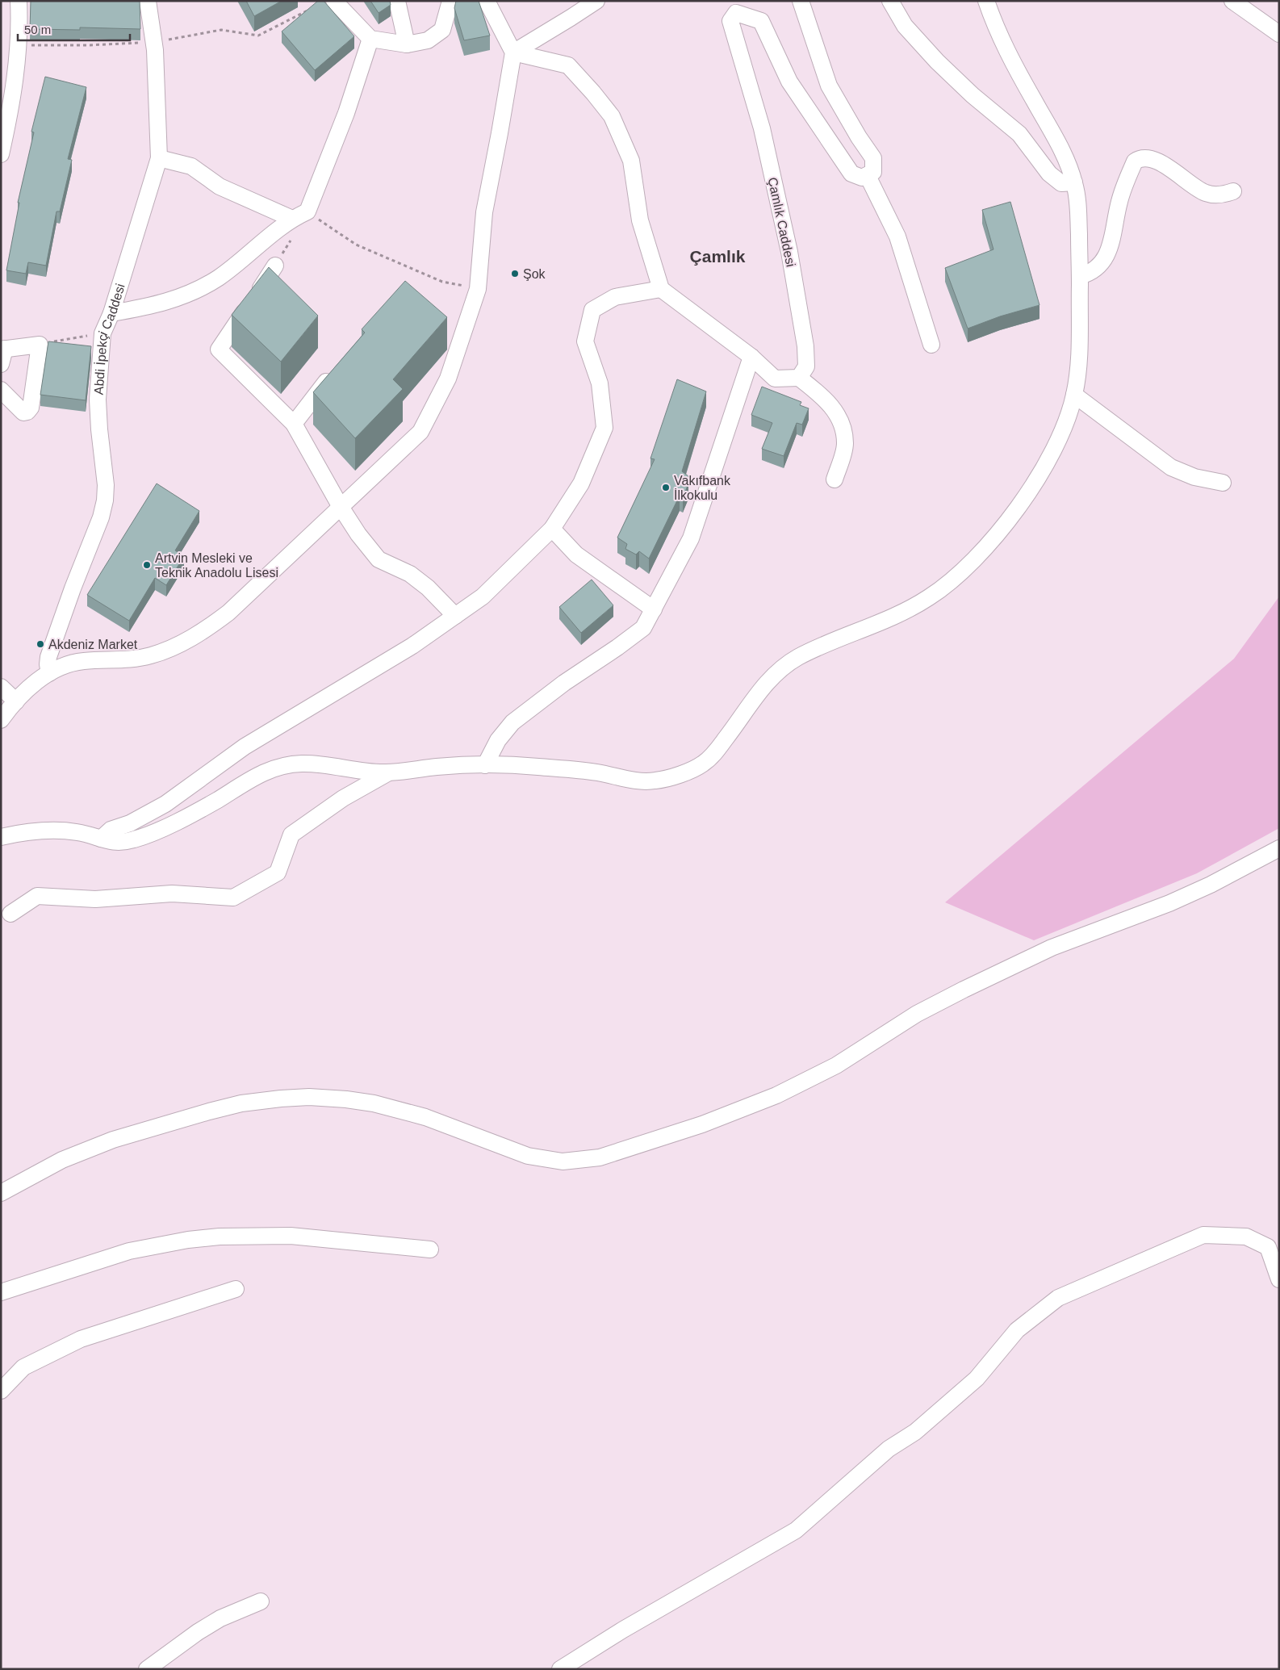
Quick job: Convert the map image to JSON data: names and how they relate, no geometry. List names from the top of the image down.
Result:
{
  "streets": {
    "street": ["Çamlık Caddesi", "Abdi İpekçi Caddesi"]
  },
  "districts": ["Çamlık"],
  "places": [
    "Şok",
    "Vakıfbank İlkokulu",
    "Artvin Mesleki ve Teknik Anadolu Lisesi",
    "Akdeniz Market"
  ],
  "scale_bar": "50 m"
}
